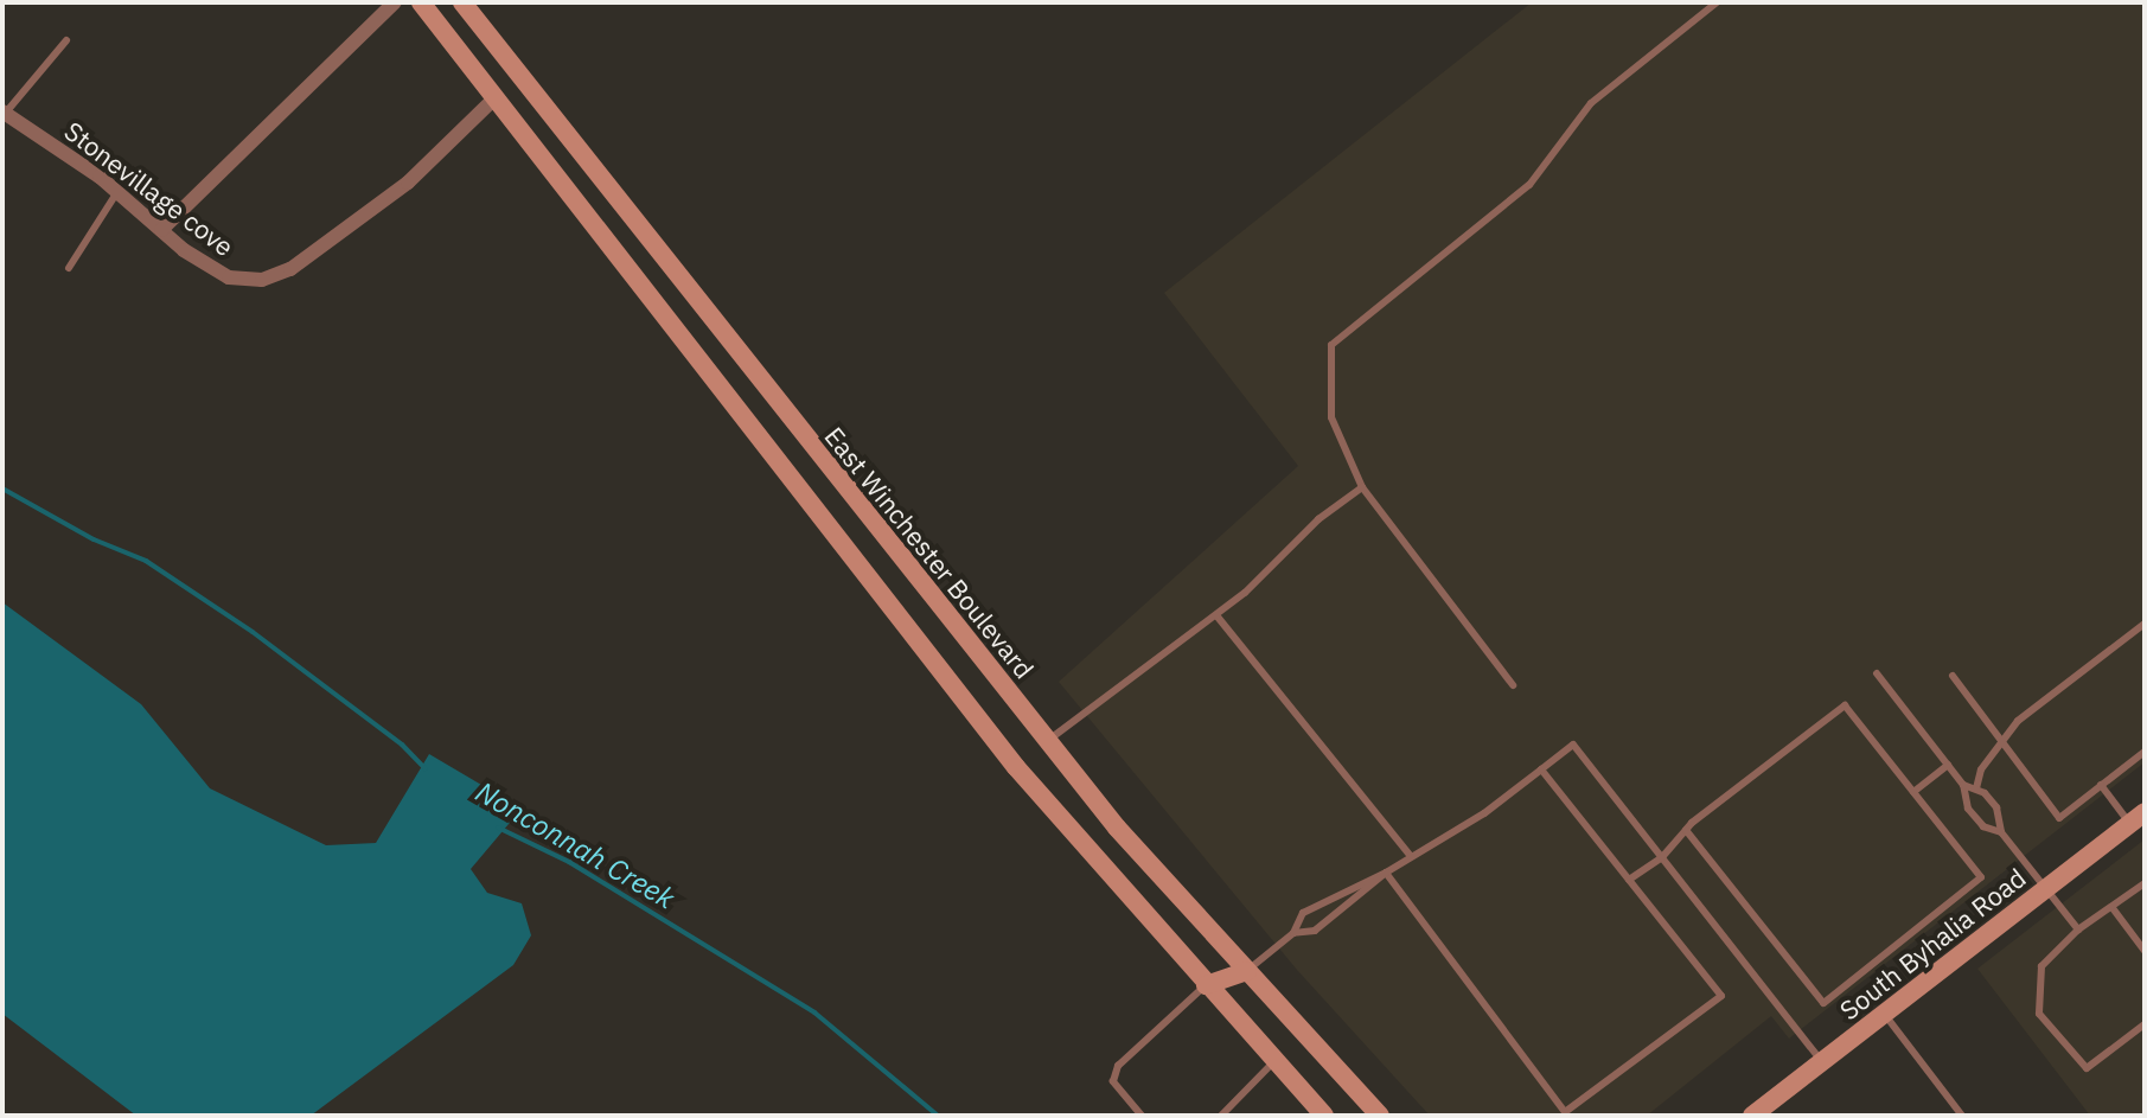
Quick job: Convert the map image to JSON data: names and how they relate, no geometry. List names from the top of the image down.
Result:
{
  "streets": {
    "main road": ["East Winchester Boulevard", "South Byhalia Road"],
    "street": ["Stonevillage cove"]
  },
  "water": ["Nonconnah Creek"]
}
